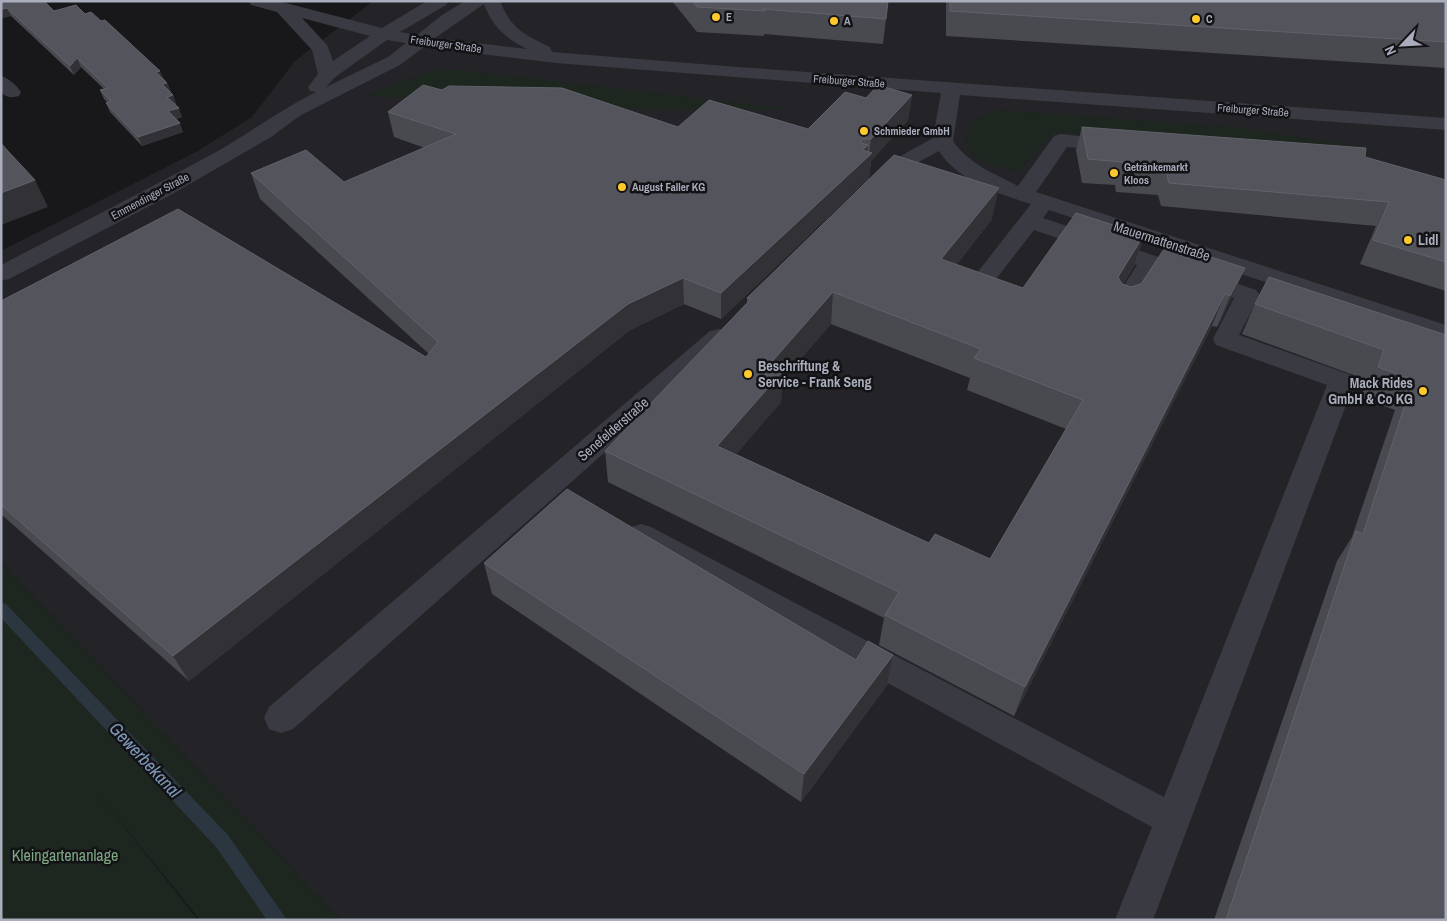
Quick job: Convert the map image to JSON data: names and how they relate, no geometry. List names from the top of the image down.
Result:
{
  "streets": {
    "street": [
      "Freiburger Straße",
      "Emmendinger Straße",
      "Mauermattenstraße",
      "Senefelderstraße"
    ]
  },
  "crossings": [
    ["Freiburger Straße", "Emmendinger Straße"]
  ],
  "water": ["Gewerbekanal"],
  "parks": ["Kleingartenanlage"],
  "places": [
    "E",
    "C",
    "A",
    "Schmieder GmbH",
    "Getränkemarkt Kloos",
    "August Faller KG",
    "Lidl",
    "Beschriftung & Service - Frank Seng",
    "Mack Rides GmbH & Co KG"
  ],
  "north": "bottom left"
}
